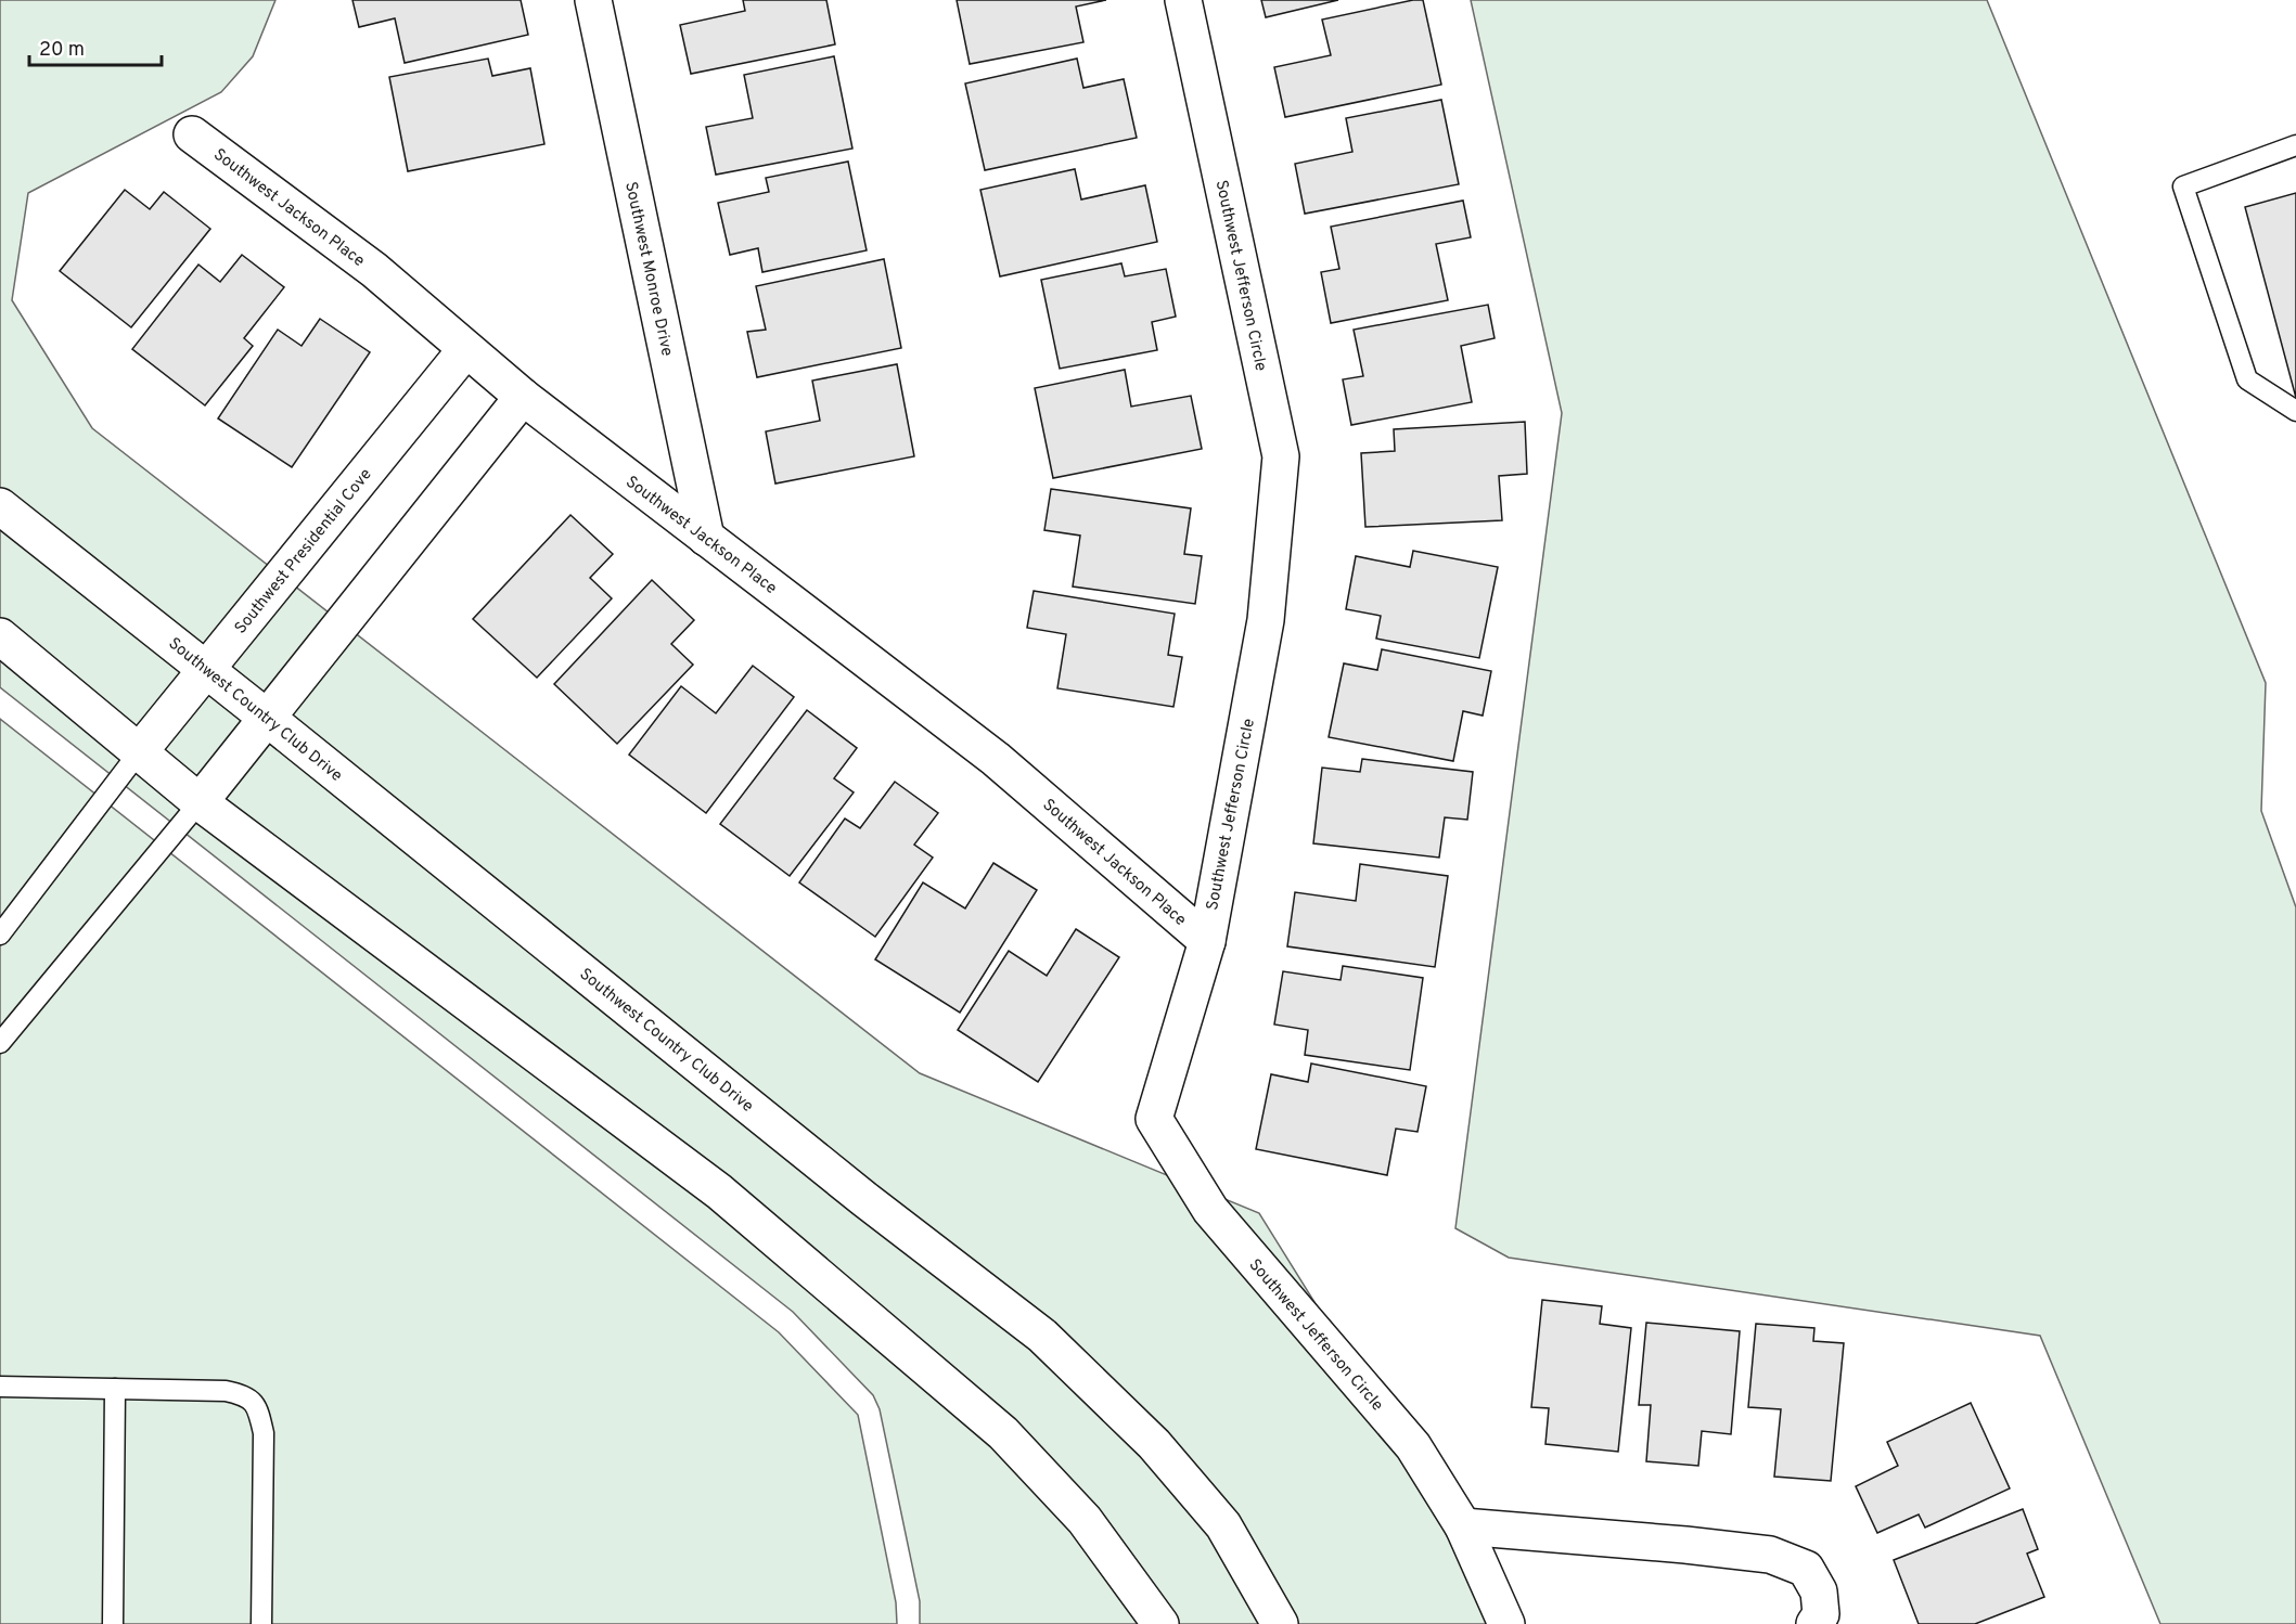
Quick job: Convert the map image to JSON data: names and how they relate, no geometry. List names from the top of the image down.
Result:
{
  "streets": {
    "street": [
      "Southwest Jackson Place",
      "Southwest Monroe Drive",
      "Southwest Jefferson Circle",
      "Southwest Presidential Cove",
      "Southwest Country Club Drive"
    ]
  },
  "crossings": [
    ["Southwest Jackson Place", "Southwest Monroe Drive"],
    ["Southwest Jackson Place", "Southwest Jefferson Circle"],
    ["Southwest Jackson Place", "Southwest Presidential Cove"],
    ["Southwest Presidential Cove", "Southwest Country Club Drive"]
  ],
  "scale_bar": "20 m"
}
